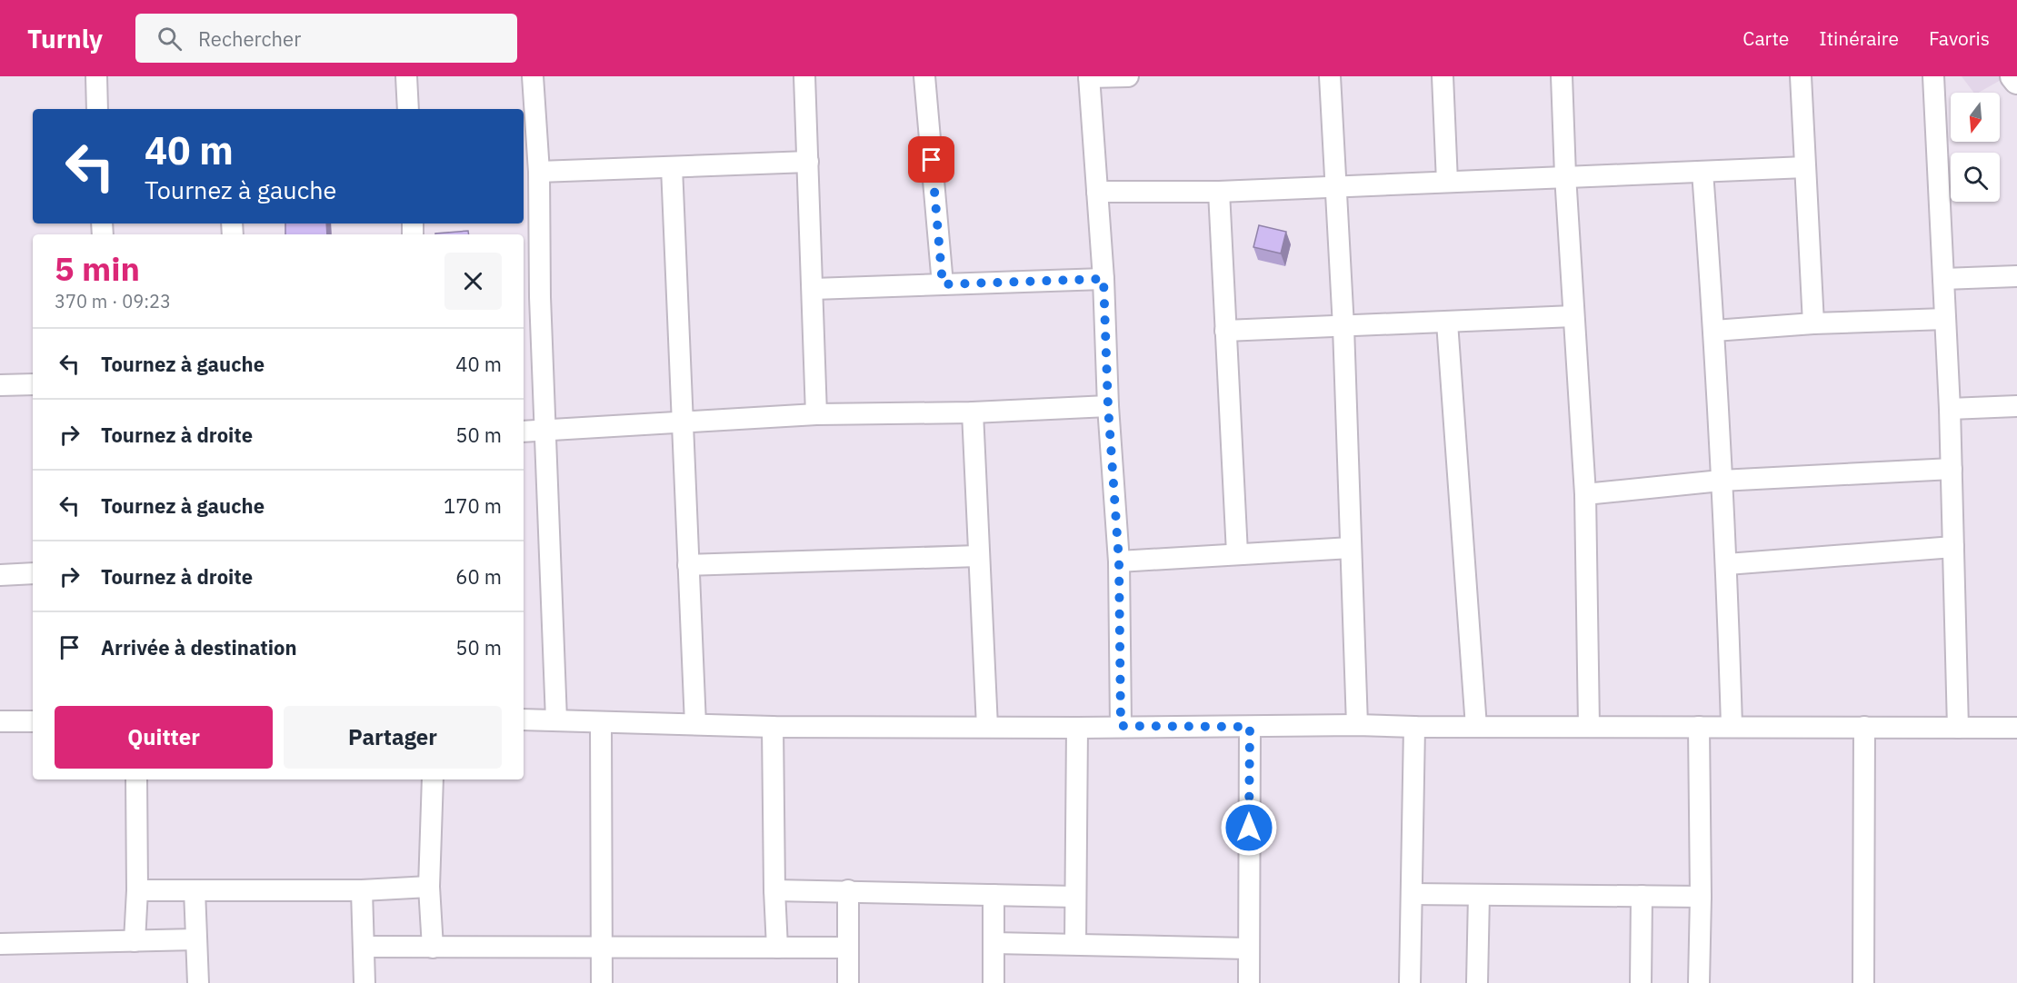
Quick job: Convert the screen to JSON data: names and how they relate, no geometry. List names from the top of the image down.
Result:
{
  "north": "bottom",
  "page": {
    "header": "Turnly",
    "search": "Rechercher",
    "nav": ["Carte", "Itinéraire", "Favoris"],
    "turn": ["40 m", "Tournez à gauche"],
    "heading": ["5 min", "370 m · 09:23"],
    "list": [
      {
        "name": "Tournez à gauche",
        "value": "40 m"
      },
      {
        "name": "Tournez à droite",
        "value": "50 m"
      },
      {
        "name": "Tournez à gauche",
        "value": "170 m"
      },
      {
        "name": "Tournez à droite",
        "value": "60 m"
      },
      {
        "name": "Arrivée à destination",
        "value": "50 m"
      }
    ],
    "buttons": ["Quitter", "Partager"]
  }
}
